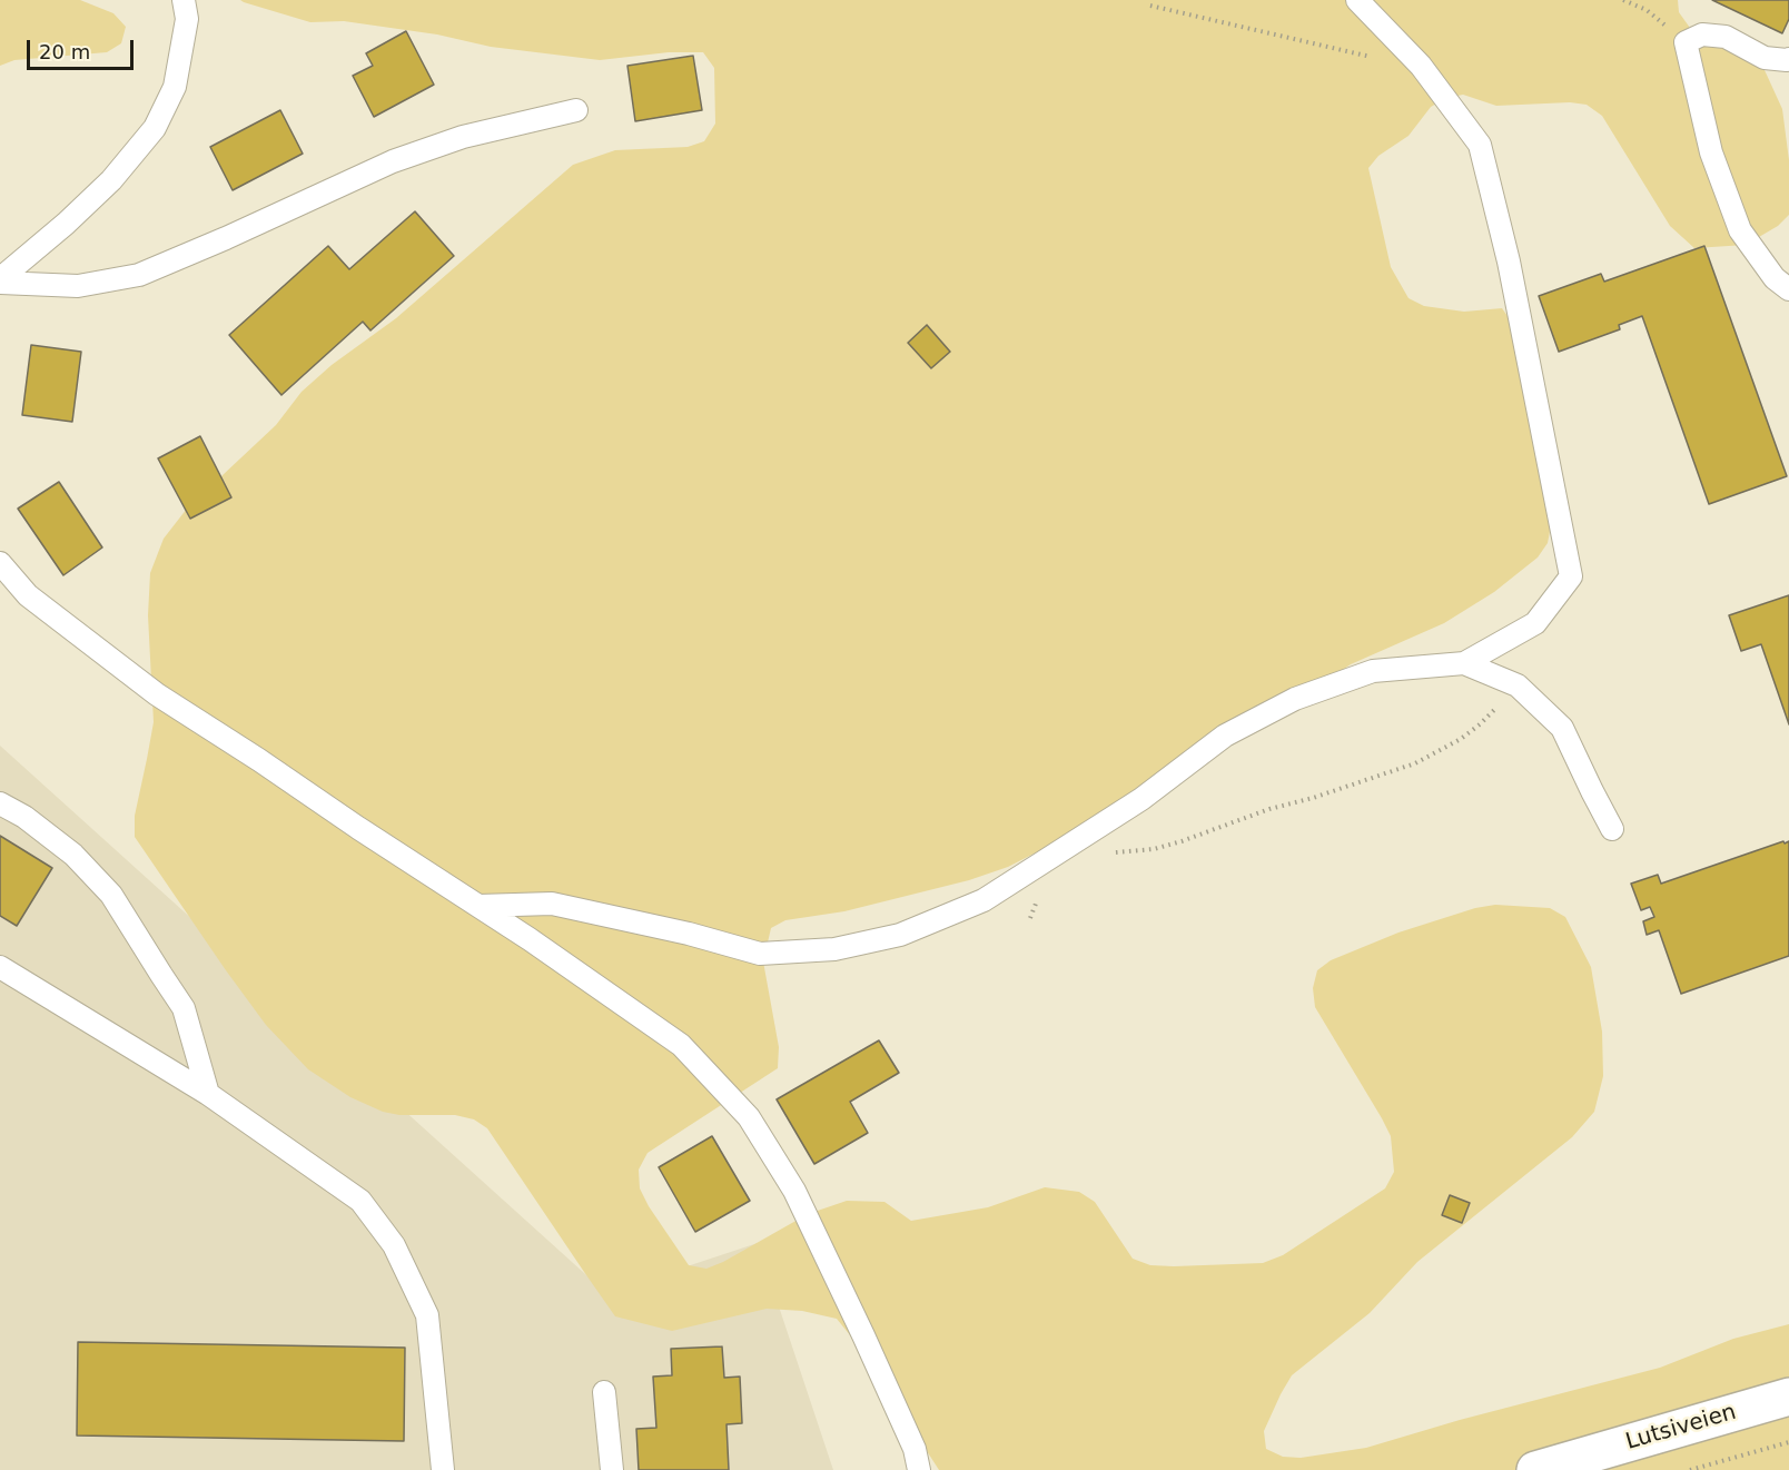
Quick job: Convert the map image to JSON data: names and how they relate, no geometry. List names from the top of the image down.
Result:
{
  "streets": {
    "main road": ["Lutsiveien"]
  },
  "scale_bar": "20 m"
}
